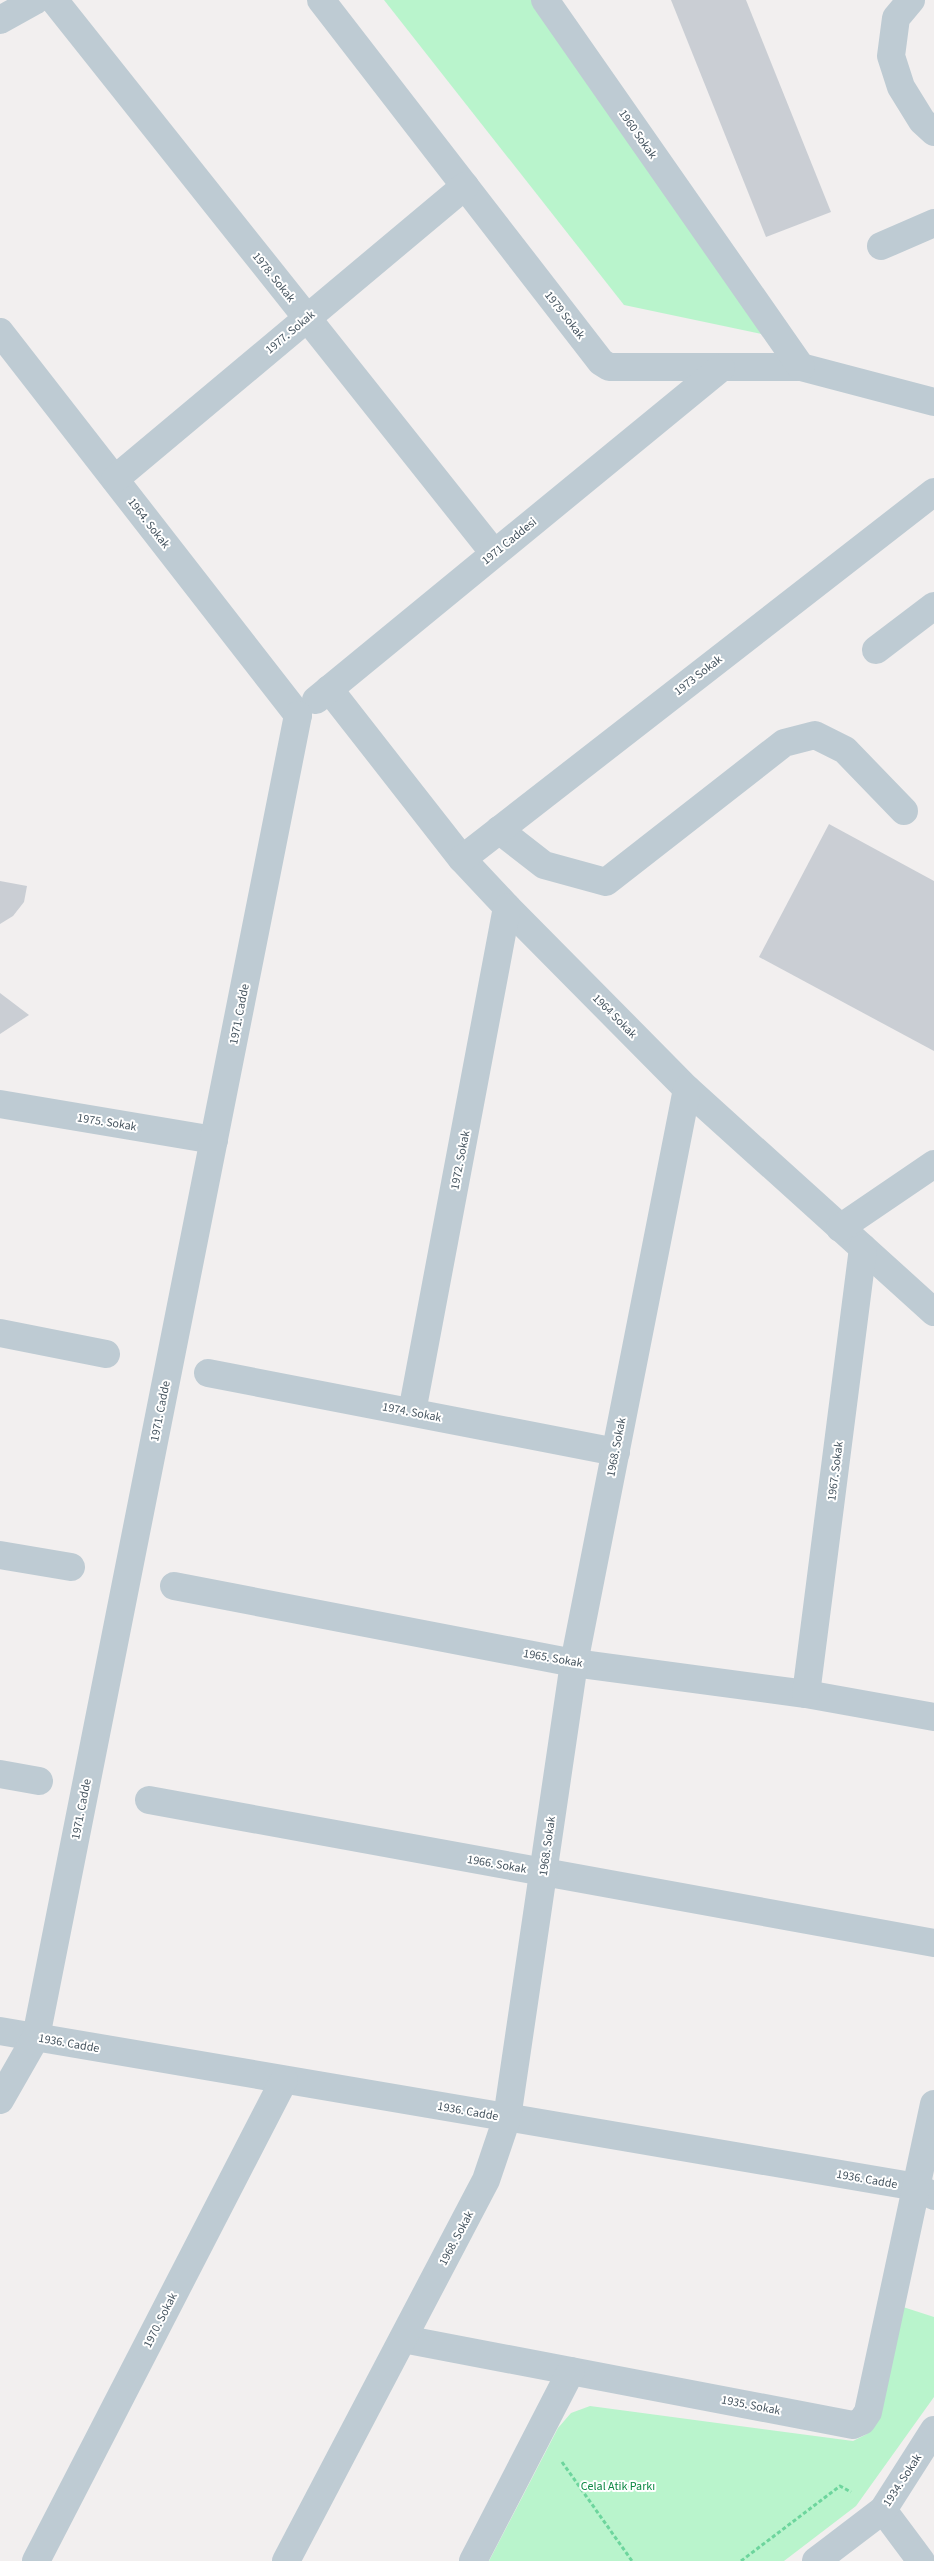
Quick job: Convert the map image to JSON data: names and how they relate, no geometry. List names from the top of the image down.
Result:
{
  "streets": {
    "street": [
      "1960 Sokak",
      "1978. Sokak",
      "1979 Sokak",
      "1977. Sokak",
      "1964. Sokak",
      "1971 Caddesi",
      "1973 Sokak",
      "1971. Cadde",
      "1964 Sokak",
      "1975. Sokak",
      "1972. Sokak",
      "1974. Sokak",
      "1968. Sokak",
      "1967. Sokak",
      "1965. Sokak",
      "1966. Sokak",
      "1936. Cadde",
      "1970. Sokak",
      "1935. Sokak",
      "1934. Sokak"
    ]
  },
  "crossings": [
    ["1960 Sokak", "1979 Sokak"],
    ["1978. Sokak", "1977. Sokak"],
    ["1978. Sokak", "1971 Caddesi"],
    ["1979 Sokak", "1977. Sokak"],
    ["1979 Sokak", "1971 Caddesi"],
    ["1977. Sokak", "1964. Sokak"],
    ["1964. Sokak", "1971 Caddesi"],
    ["1964. Sokak", "1971. Cadde"],
    ["1971 Caddesi", "1971. Cadde"],
    ["1971 Caddesi", "1964 Sokak"],
    ["1973 Sokak", "1964 Sokak"],
    ["1971. Cadde", "1975. Sokak"],
    ["1971. Cadde", "1936. Cadde"],
    ["1964 Sokak", "1972. Sokak"],
    ["1964 Sokak", "1968. Sokak"],
    ["1964 Sokak", "1967. Sokak"],
    ["1972. Sokak", "1974. Sokak"],
    ["1974. Sokak", "1968. Sokak"],
    ["1968. Sokak", "1965. Sokak"],
    ["1968. Sokak", "1966. Sokak"],
    ["1968. Sokak", "1936. Cadde"],
    ["1968. Sokak", "1935. Sokak"],
    ["1967. Sokak", "1965. Sokak"],
    ["1936. Cadde", "1970. Sokak"],
    ["1936. Cadde", "1935. Sokak"]
  ],
  "parks": ["Celal Atik Parkı"]
}
